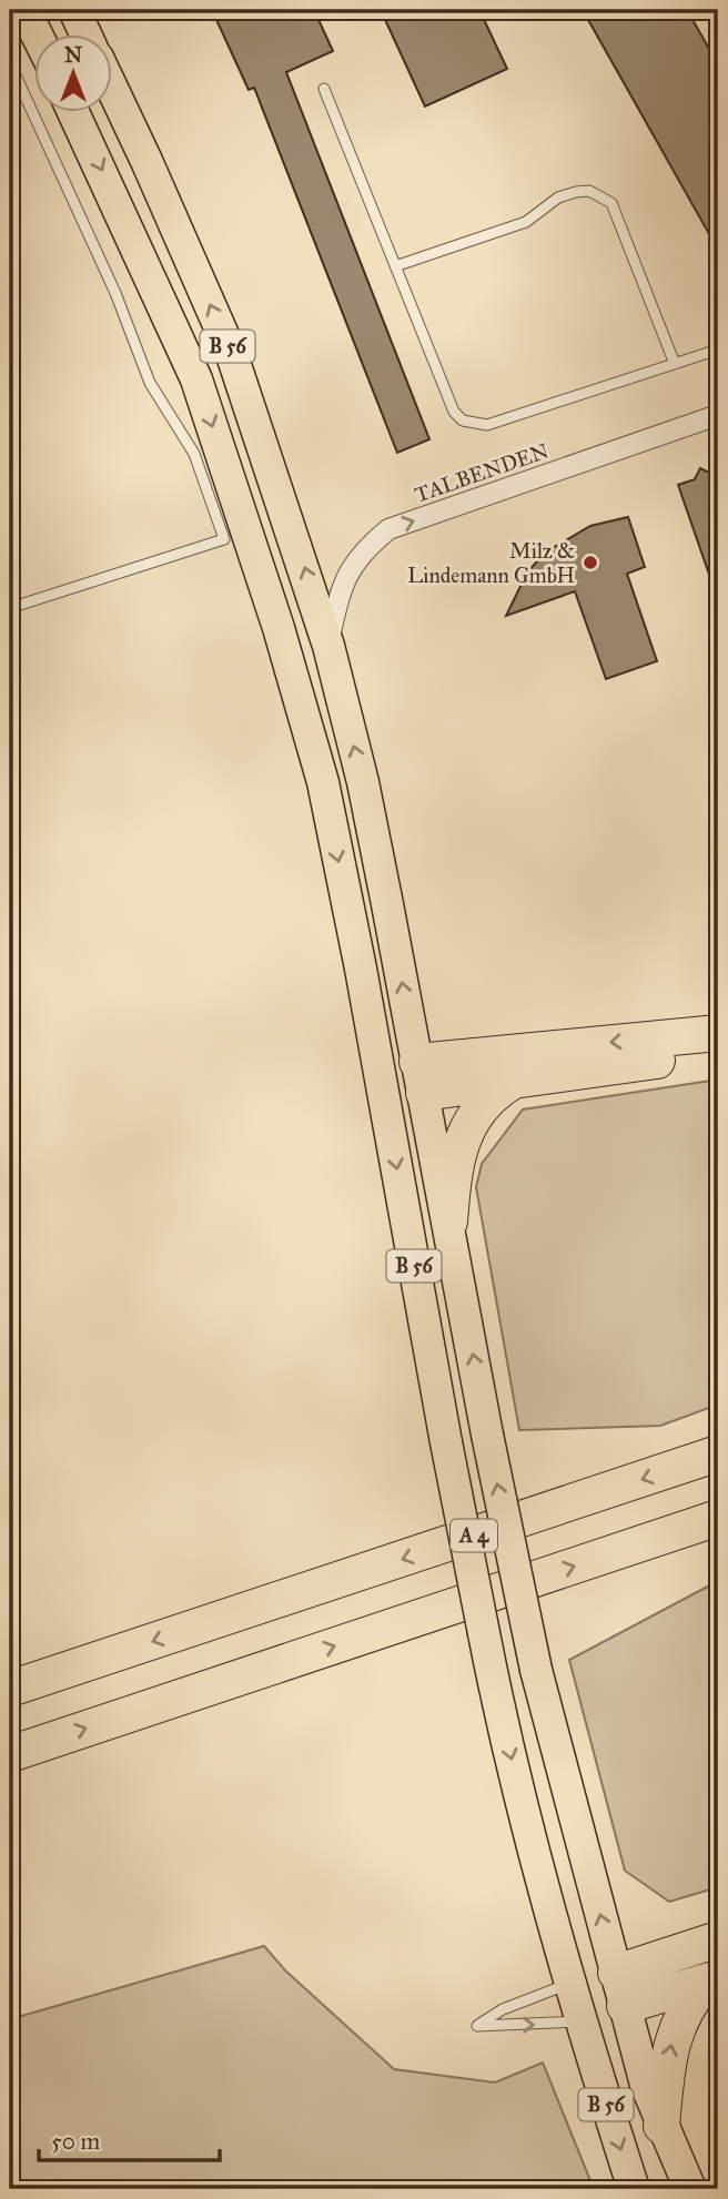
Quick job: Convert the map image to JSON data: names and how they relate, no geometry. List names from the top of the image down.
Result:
{
  "streets": {
    "highway": ["A 4"],
    "main road": ["B 56"],
    "street": ["TALBENDEN"]
  },
  "crossings": [
    ["B 56", "TALBENDEN"]
  ],
  "one_way": ["TALBENDEN"],
  "places": ["Milz & Lindemann GmbH"],
  "scale_bar": "50 m",
  "north": "top"
}
